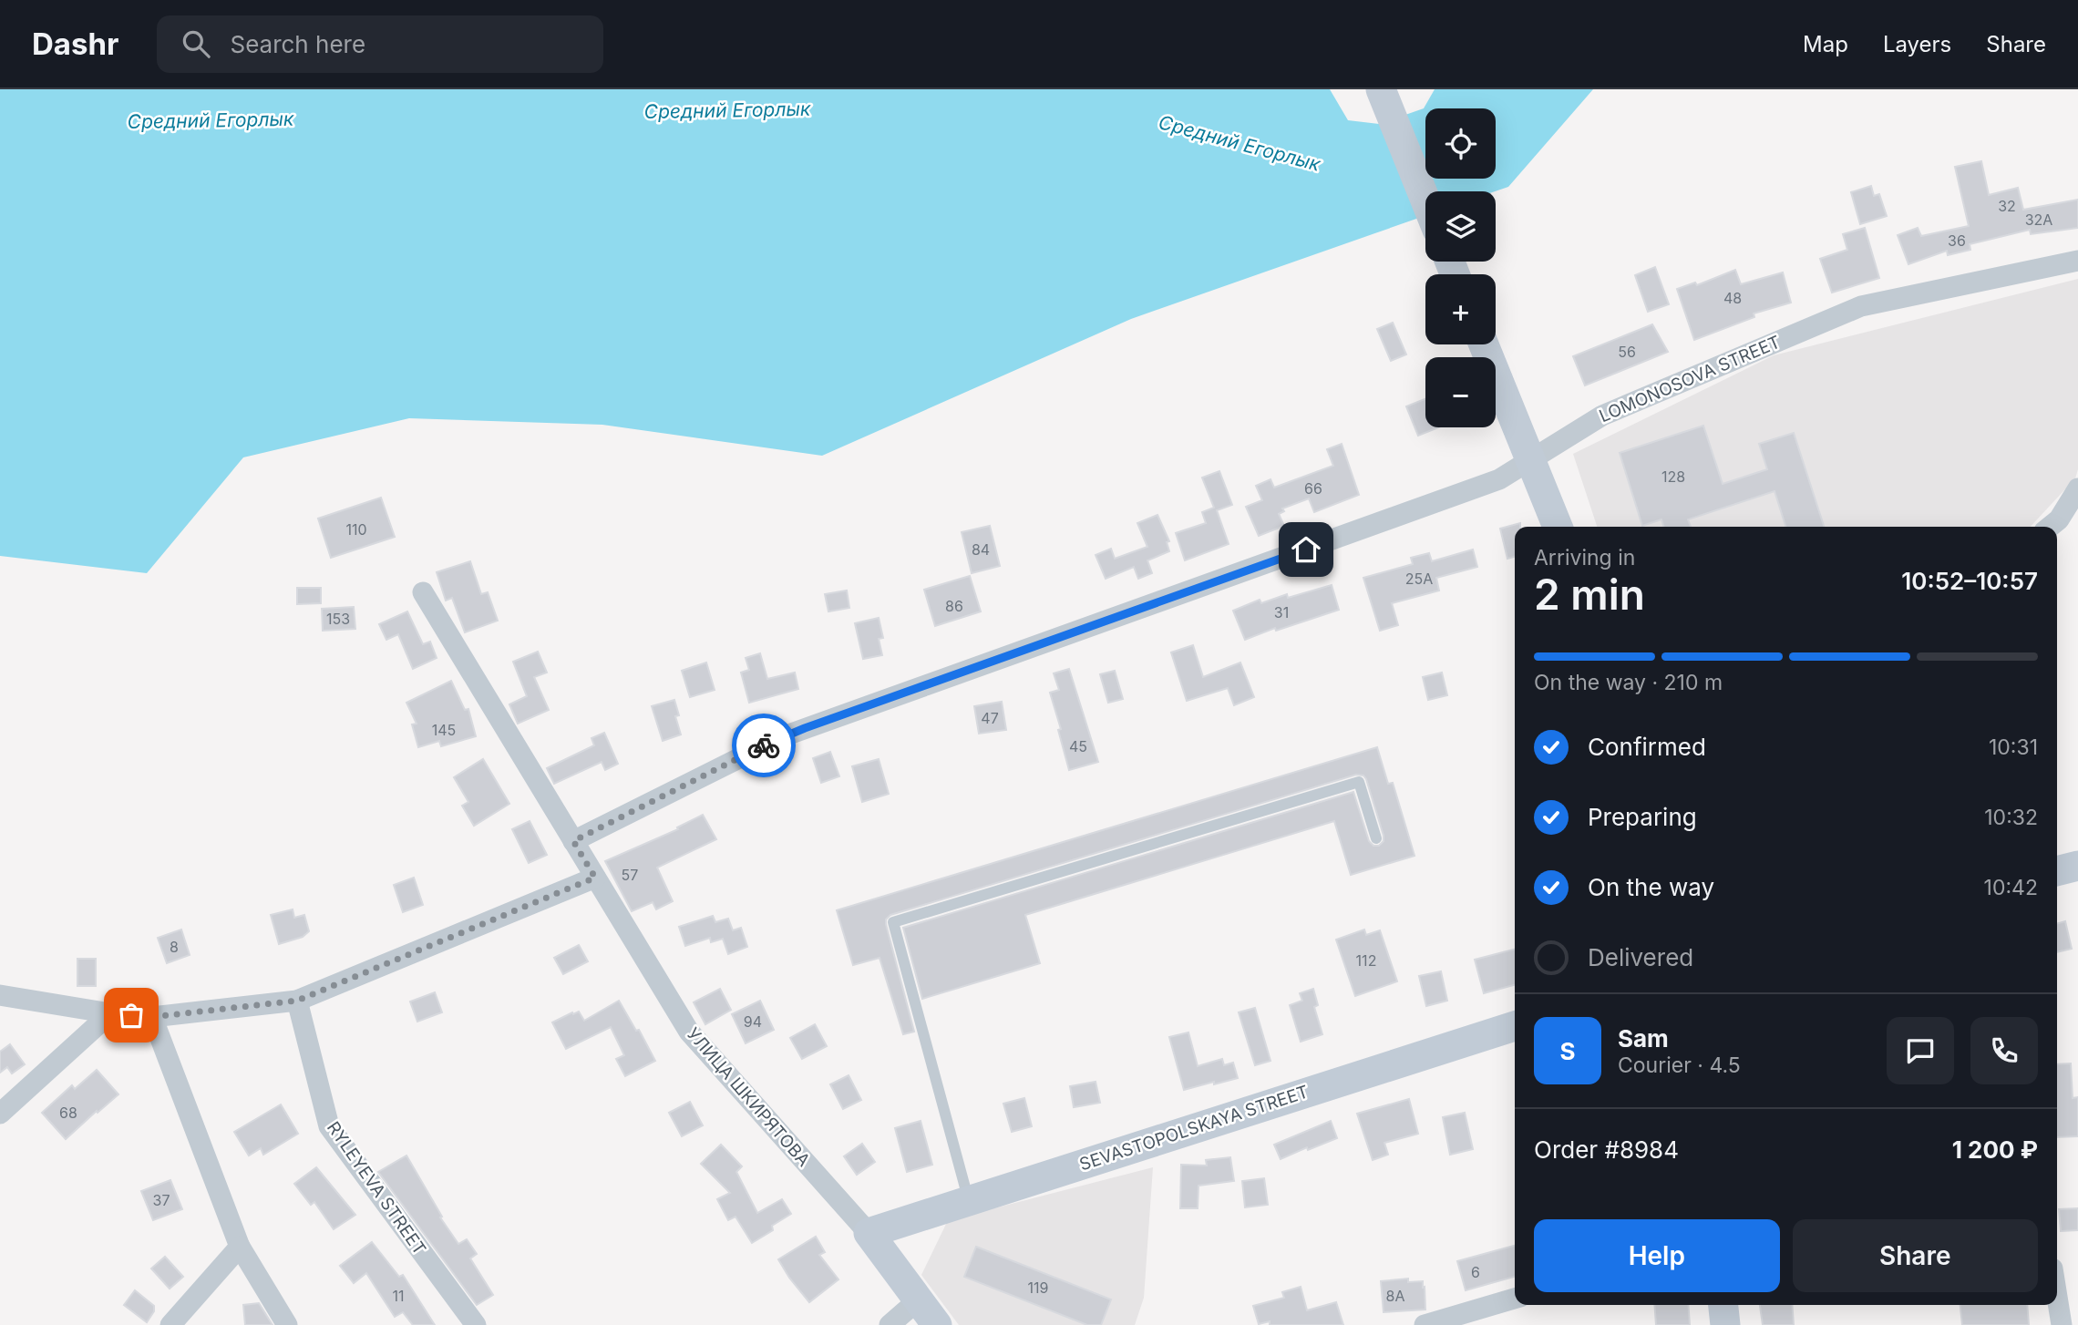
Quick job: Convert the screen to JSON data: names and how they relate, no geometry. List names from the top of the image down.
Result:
{
  "streets": {
    "street": [
      "LOMONOSOVA STREET",
      "УЛИЦА ШКИРЯТОВА",
      "SEVASTOPOLSKAYA STREET",
      "RYLEYEVA STREET"
    ]
  },
  "crossings": [
    ["LOMONOSOVA STREET", "УЛИЦА ШКИРЯТОВА"],
    ["УЛИЦА ШКИРЯТОВА", "SEVASTOPOLSKAYA STREET"]
  ],
  "water": ["Средний Егорлык"],
  "house_numbers": [
    "32",
    "32А",
    "36",
    "48",
    "56",
    "128",
    "66",
    "110",
    "84",
    "25А",
    "86",
    "31",
    "153",
    "47",
    "145",
    "45",
    "57",
    "8",
    "112",
    "94",
    "68",
    "37",
    "6",
    "119",
    "11",
    "8А"
  ],
  "page": {
    "header": "Dashr",
    "search": "Search here",
    "nav": ["Map", "Layers", "Share"],
    "map_buttons": ["+", "−"],
    "heading": ["2 min", "Arriving in", "10:52–10:57"],
    "panel": [
      "Sam",
      "Courier · 4.5",
      "Order #8984",
      "1 200 ₽"
    ],
    "bar": "On the way · 210 m",
    "list": [
      ["Confirmed", "10:31"],
      ["Preparing", "10:32"],
      ["On the way", "10:42"],
      "Delivered"
    ],
    "round": "S",
    "buttons": ["Help", "Share"]
  }
}
